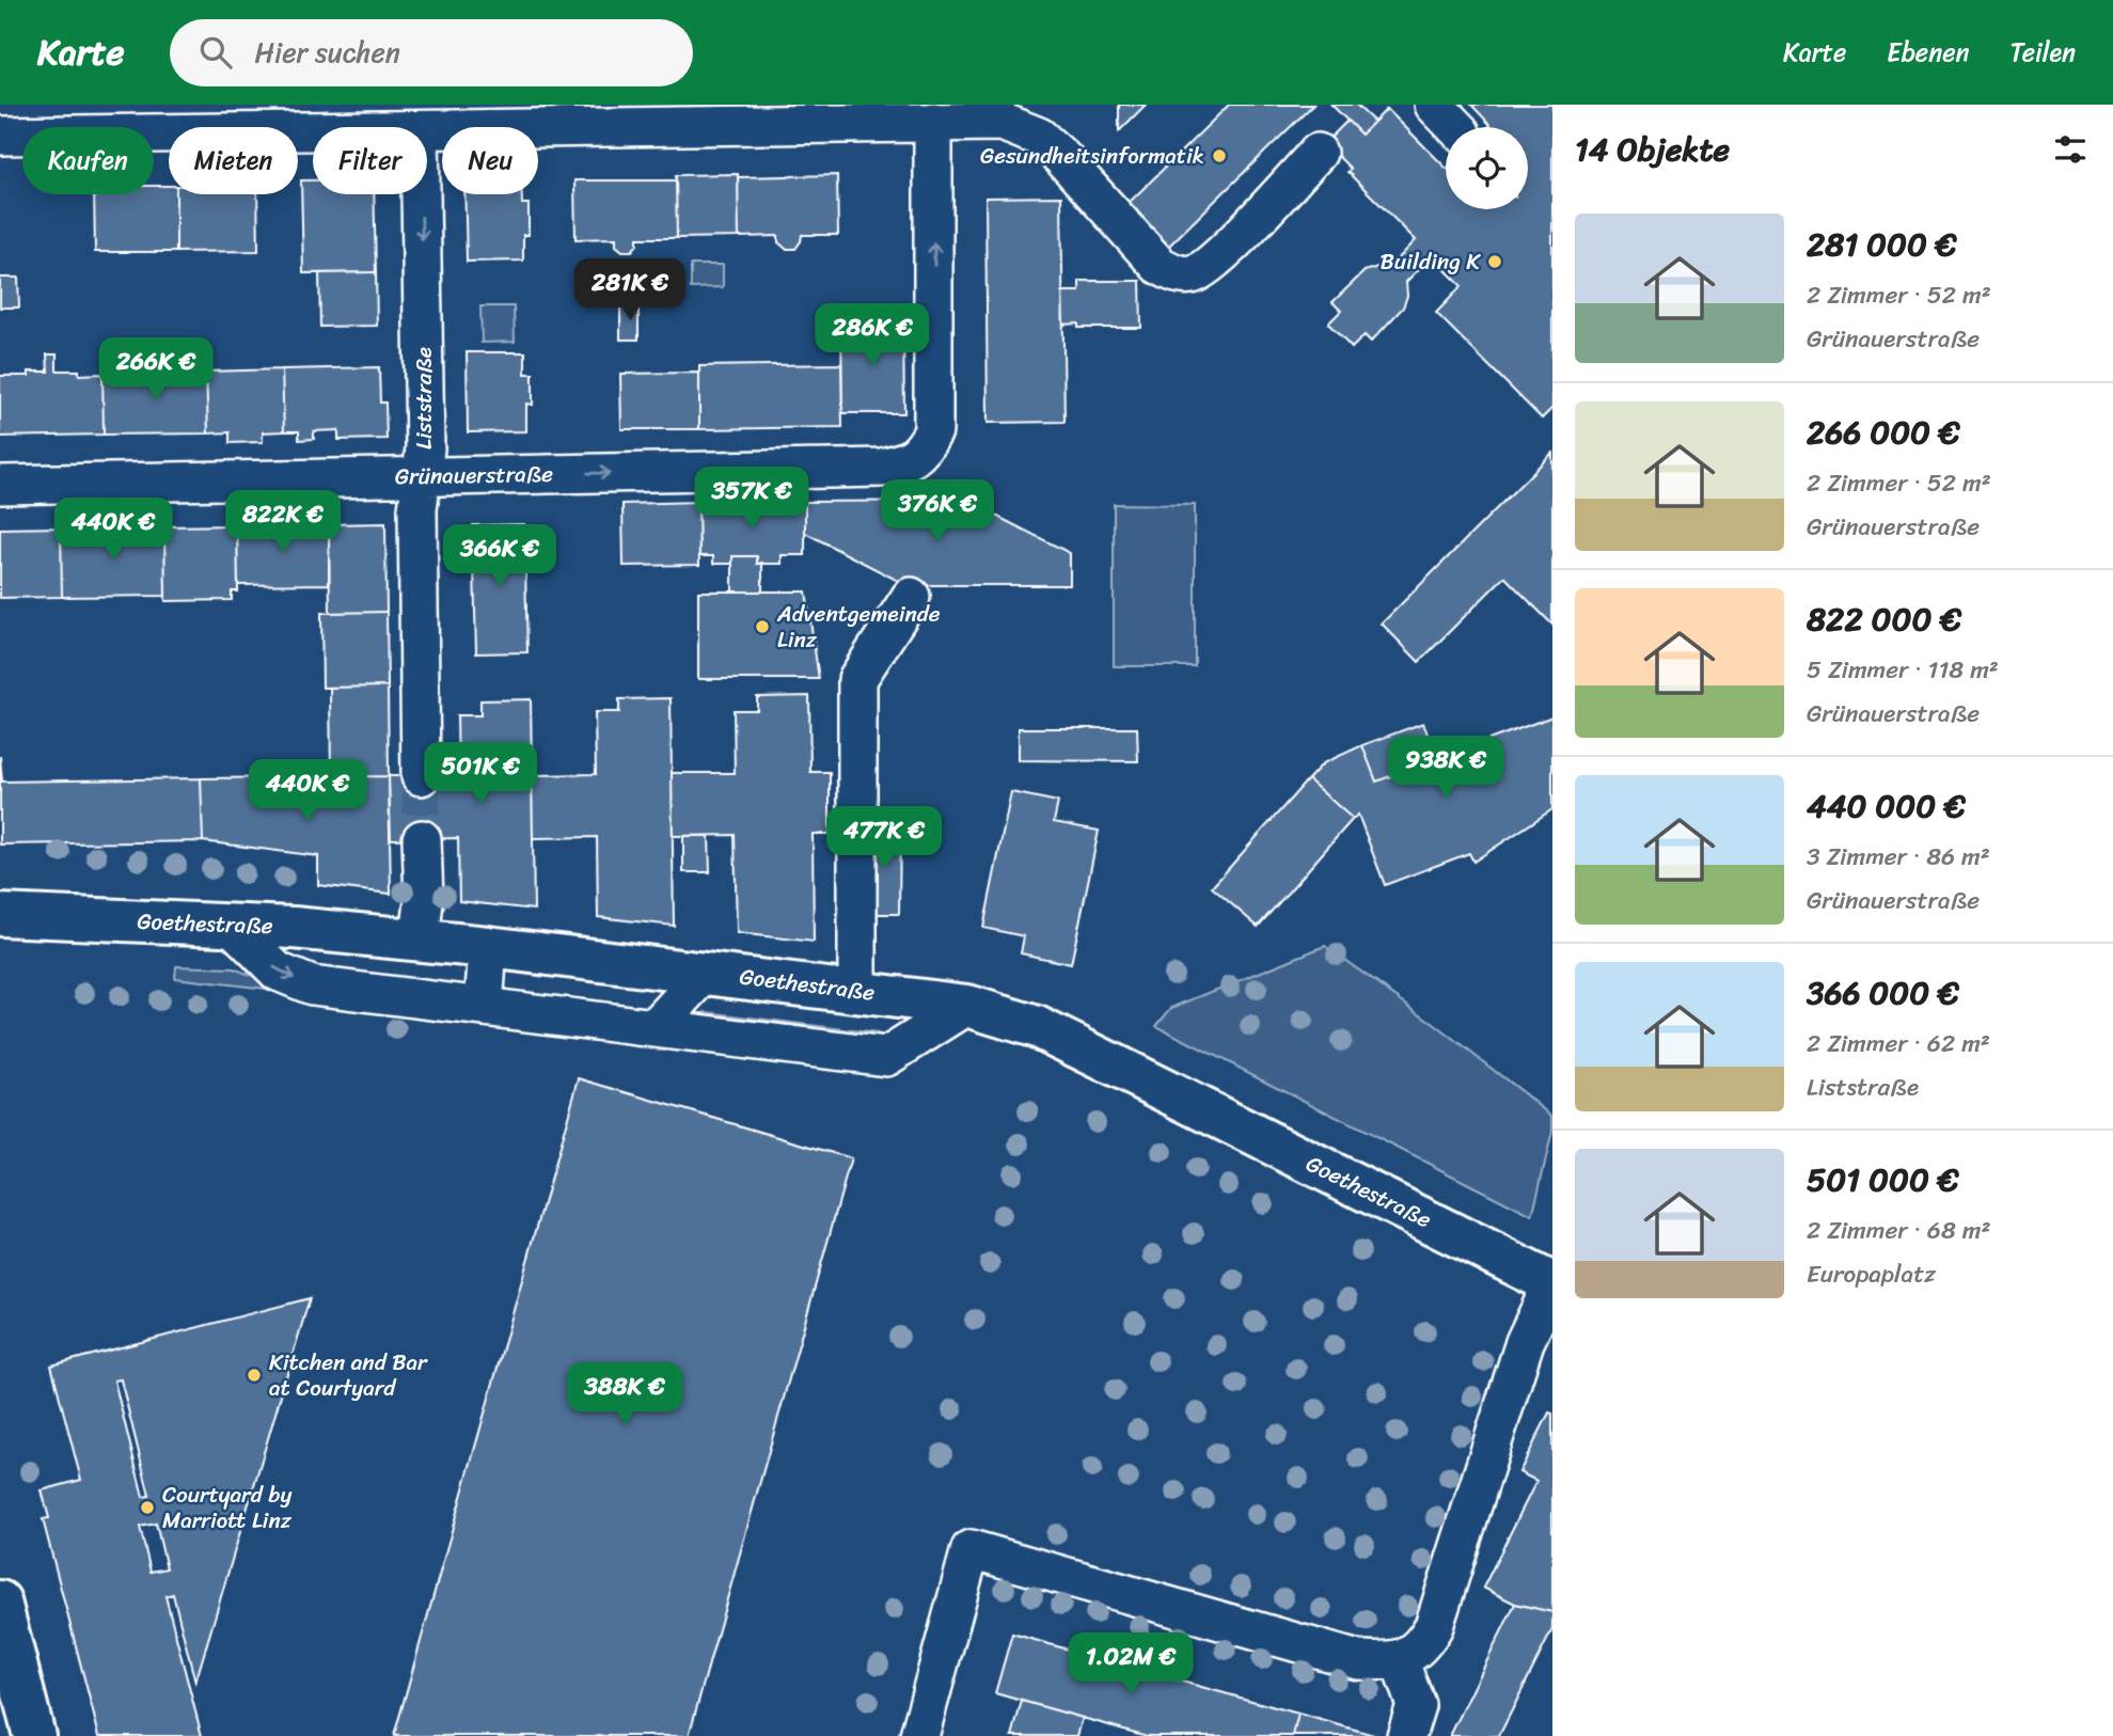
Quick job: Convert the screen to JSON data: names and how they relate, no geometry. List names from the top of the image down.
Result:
{
  "streets": {
    "main road": ["Goethestraße"],
    "street": ["Liststraße", "Grünauerstraße"]
  },
  "crossings": [
    ["Liststraße", "Grünauerstraße"]
  ],
  "one_way": ["Liststraße"],
  "places": [
    "Gesundheitsinformatik",
    "Building K",
    "Adventgemeinde Linz",
    "Kitchen and Bar at Courtyard",
    "Courtyard by Marriott Linz"
  ],
  "page": {
    "header": "Karte",
    "search": "Hier suchen",
    "nav": ["Karte", "Ebenen", "Teilen"],
    "heading": "14 Objekte",
    "chip": [
      "Kaufen",
      "Mieten",
      "Filter",
      "Neu"
    ],
    "list": [
      {
        "name": "281 000 €",
        "note": "2 Zimmer · 52 m² · Grünauerstraße"
      },
      {
        "name": "266 000 €",
        "note": "2 Zimmer · 52 m² · Grünauerstraße"
      },
      {
        "name": "822 000 €",
        "note": "5 Zimmer · 118 m² · Grünauerstraße"
      },
      {
        "name": "440 000 €",
        "note": "3 Zimmer · 86 m² · Grünauerstraße"
      },
      {
        "name": "366 000 €",
        "note": "2 Zimmer · 62 m² · Liststraße"
      },
      {
        "name": "501 000 €",
        "note": "2 Zimmer · 68 m² · Europaplatz"
      }
    ],
    "price": [
      "281K €",
      "286K €",
      "266K €",
      "357K €",
      "376K €",
      "822K €",
      "440K €",
      "366K €",
      "938K €",
      "501K €",
      "440K €",
      "477K €",
      "388K €",
      "1.02M €"
    ]
  }
}
